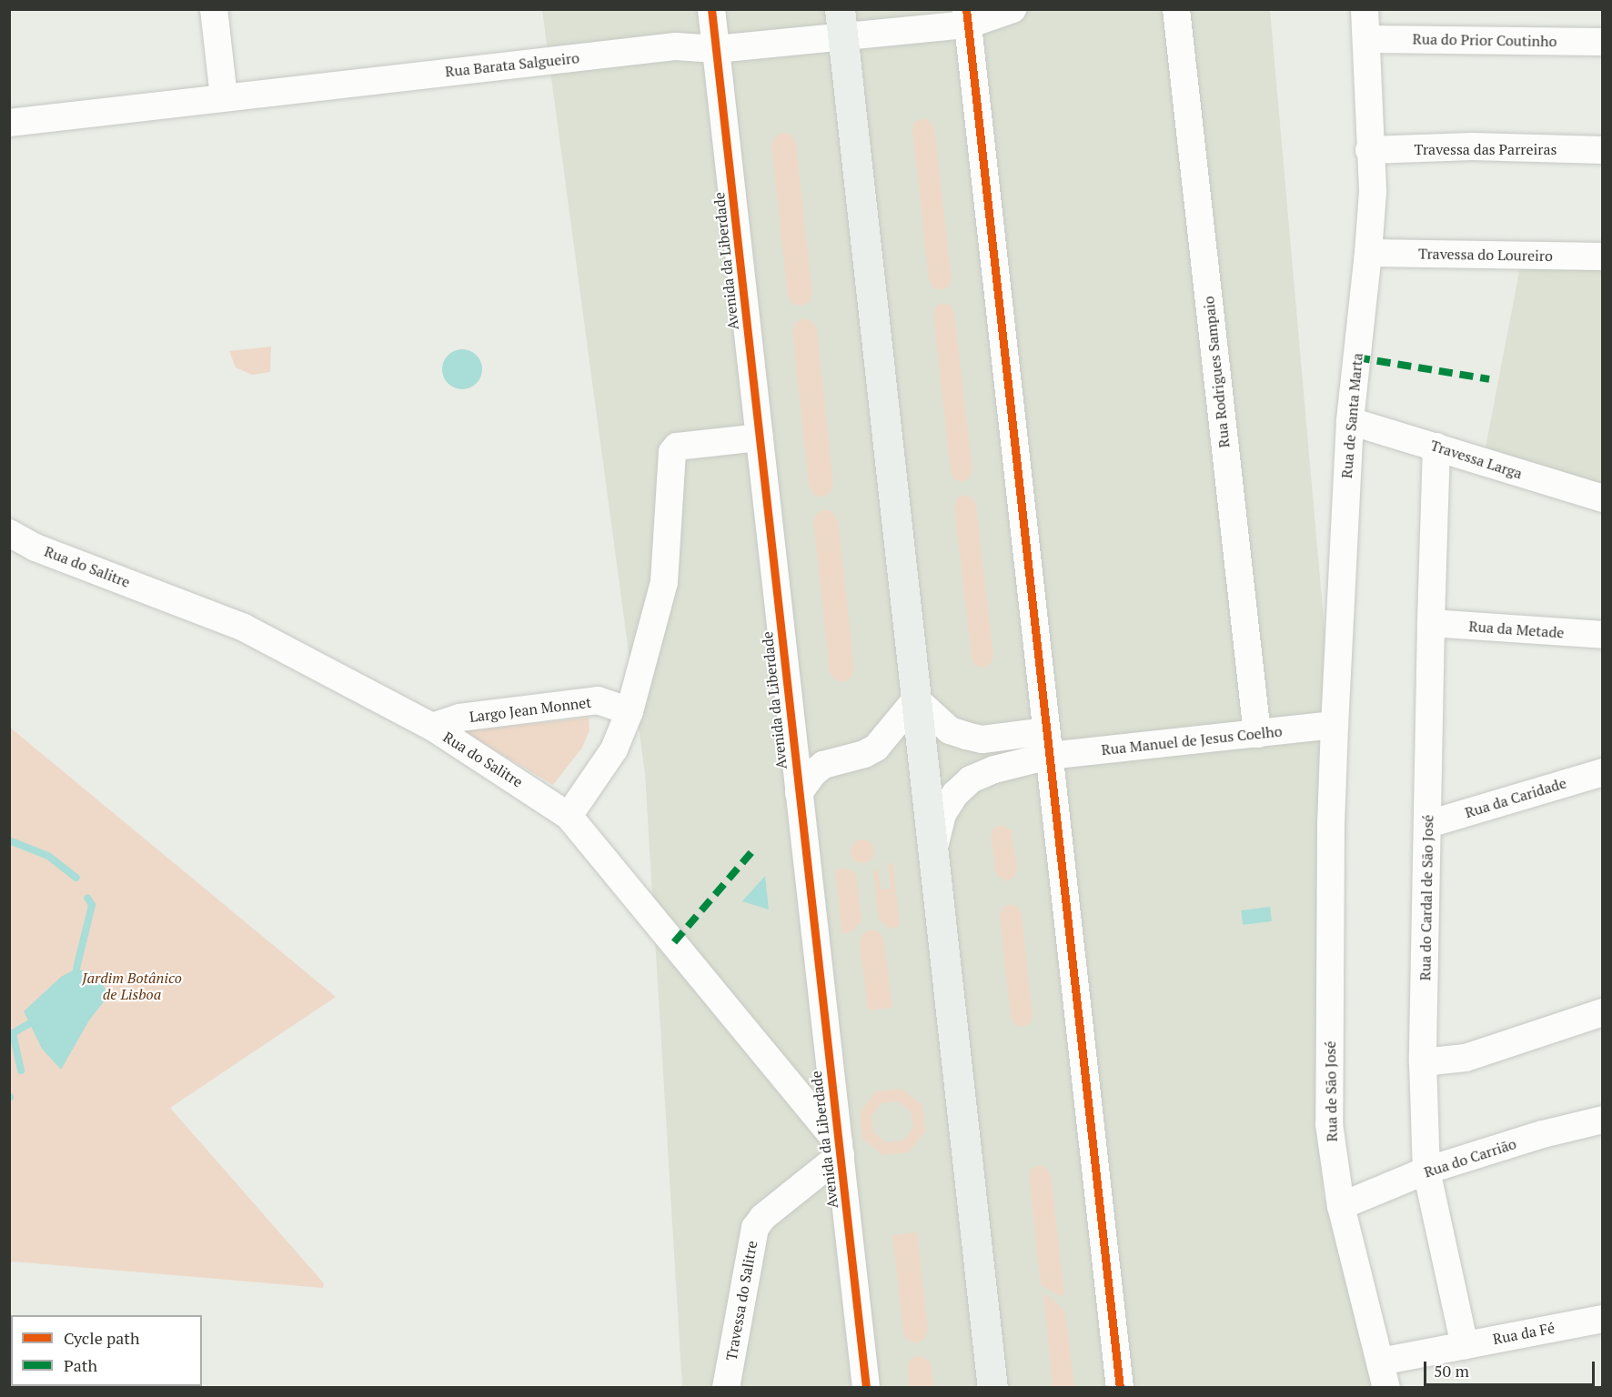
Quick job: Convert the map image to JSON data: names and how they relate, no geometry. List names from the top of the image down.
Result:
{
  "streets": {
    "street": [
      "Rua do Prior Coutinho",
      "Rua Barata Salgueiro",
      "Travessa das Parreiras",
      "Travessa do Loureiro",
      "Avenida da Liberdade",
      "Rua Rodrigues Sampaio",
      "Rua de Santa Marta",
      "Travessa Larga",
      "Rua do Salitre",
      "Rua da Metade",
      "Largo Jean Monnet",
      "Rua Manuel de Jesus Coelho",
      "Rua da Caridade",
      "Rua do Cardal de São José",
      "Rua de São José",
      "Rua do Carrião",
      "Travessa do Salitre",
      "Rua da Fé"
    ]
  },
  "crossings": [
    ["Rua do Prior Coutinho", "Rua de Santa Marta"],
    ["Rua Barata Salgueiro", "Avenida da Liberdade"],
    ["Travessa das Parreiras", "Rua de Santa Marta"],
    ["Travessa do Loureiro", "Rua de Santa Marta"],
    ["Avenida da Liberdade", "Rua do Salitre"],
    ["Avenida da Liberdade", "Travessa do Salitre"],
    ["Rua Rodrigues Sampaio", "Rua Manuel de Jesus Coelho"],
    ["Rua de Santa Marta", "Travessa Larga"],
    ["Rua de Santa Marta", "Rua Manuel de Jesus Coelho"],
    ["Rua de Santa Marta", "Rua de São José"],
    ["Travessa Larga", "Rua do Cardal de São José"],
    ["Rua do Salitre", "Largo Jean Monnet"],
    ["Rua do Salitre", "Travessa do Salitre"],
    ["Rua da Metade", "Rua do Cardal de São José"],
    ["Rua da Caridade", "Rua do Cardal de São José"],
    ["Rua do Cardal de São José", "Rua do Carrião"],
    ["Rua do Cardal de São José", "Rua da Fé"],
    ["Rua de São José", "Rua do Carrião"],
    ["Rua de São José", "Rua da Fé"]
  ],
  "parks": ["Jardim Botânico de Lisboa"],
  "legend": ["Cycle path", "Path"],
  "scale_bar": "50 m"
}
